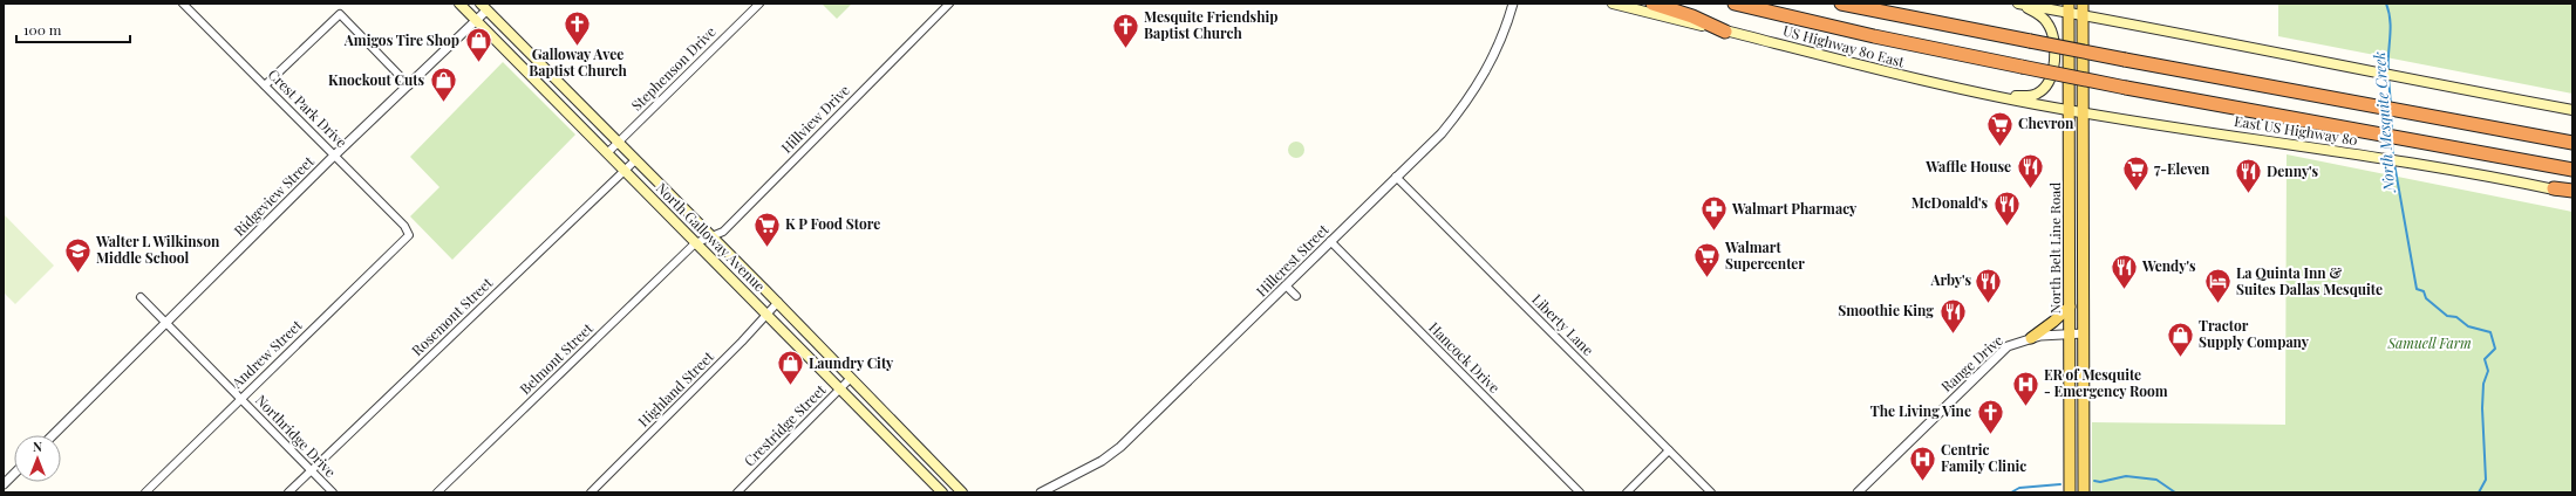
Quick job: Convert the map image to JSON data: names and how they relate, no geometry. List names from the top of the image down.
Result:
{
  "streets": {
    "main road": [
      "US Highway 80 East",
      "East US Highway 80",
      "North Galloway Avenue",
      "North Belt Line Road"
    ],
    "street": [
      "Stephenson Drive",
      "Crest Park Drive",
      "Hillview Drive",
      "Ridgeview Street",
      "Hillcrest Street",
      "Rosemont Street",
      "Liberty Lane",
      "Andrew Street",
      "Hancock Drive",
      "Belmont Street",
      "Range Drive",
      "Highland Street",
      "Crestridge Street",
      "Northridge Drive"
    ]
  },
  "crossings": [
    ["US Highway 80 East", "East US Highway 80"],
    ["US Highway 80 East", "North Belt Line Road"],
    ["Stephenson Drive", "North Galloway Avenue"],
    ["Crest Park Drive", "Ridgeview Street"],
    ["Crest Park Drive", "Andrew Street"],
    ["Hillview Drive", "North Galloway Avenue"],
    ["Hillview Drive", "Belmont Street"],
    ["East US Highway 80", "North Belt Line Road"],
    ["Ridgeview Street", "North Galloway Avenue"],
    ["Ridgeview Street", "Northridge Drive"],
    ["North Galloway Avenue", "Rosemont Street"],
    ["North Galloway Avenue", "Belmont Street"],
    ["North Galloway Avenue", "Highland Street"],
    ["North Galloway Avenue", "Crestridge Street"],
    ["North Belt Line Road", "Range Drive"],
    ["Hillcrest Street", "Liberty Lane"],
    ["Hillcrest Street", "Hancock Drive"],
    ["Rosemont Street", "Northridge Drive"],
    ["Andrew Street", "Northridge Drive"]
  ],
  "water": ["North Mesquite Creek"],
  "parks": ["Samuell Farm"],
  "places": {
    "church": ["Galloway Avee Baptist Church", "Mesquite Friendship Baptist Church", "The Living Vine"],
    "shop": [
      "Amigos Tire Shop",
      "Knockout Cuts",
      "Tractor Supply Company",
      "Laundry City"
    ],
    "supermarket": [
      "Chevron",
      "7-Eleven",
      "K P Food Store",
      "Walmart Supercenter"
    ],
    "restaurant": [
      "Waffle House",
      "Denny's",
      "McDonald's",
      "Wendy's",
      "Arby's",
      "Smoothie King"
    ],
    "pharmacy": ["Walmart Pharmacy"],
    "school or university": ["Walter L Wilkinson Middle School"],
    "hotel": ["La Quinta Inn & Suites Dallas Mesquite"],
    "hospital": ["ER of Mesquite - Emergency Room", "Centric Family Clinic"]
  },
  "scale_bar": "100 m",
  "north": "top"
}
